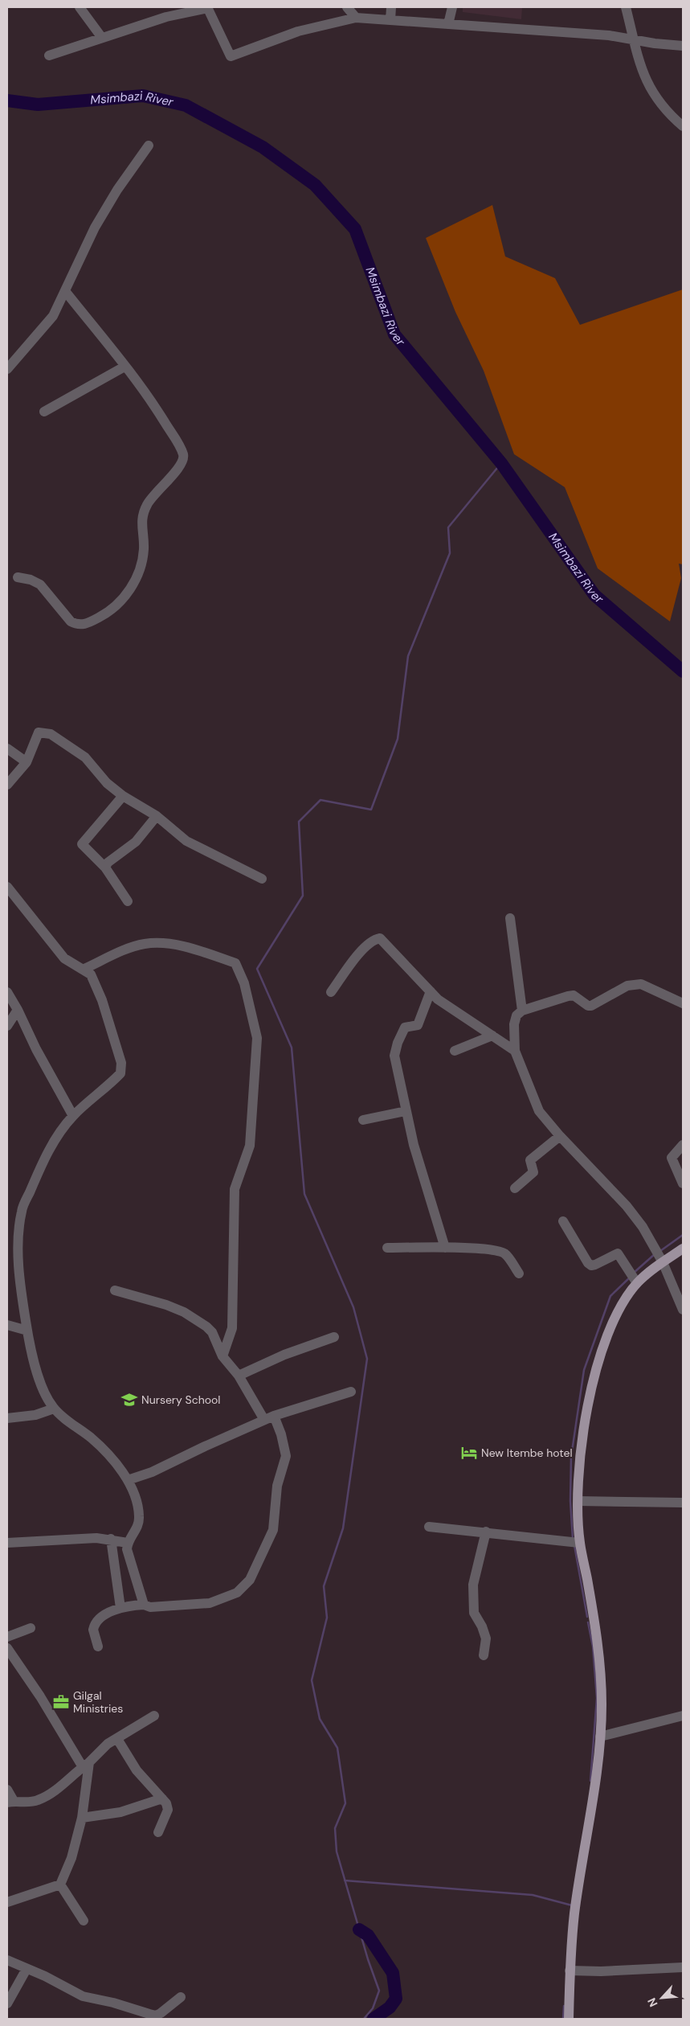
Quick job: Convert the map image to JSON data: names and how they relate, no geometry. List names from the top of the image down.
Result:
{
  "water": ["Msimbazi River"],
  "places": {
    "school or university": ["Nursery School"],
    "hotel": ["New Itembe hotel"],
    "office": ["Gilgal Ministries"]
  },
  "north": "bottom left"
}
